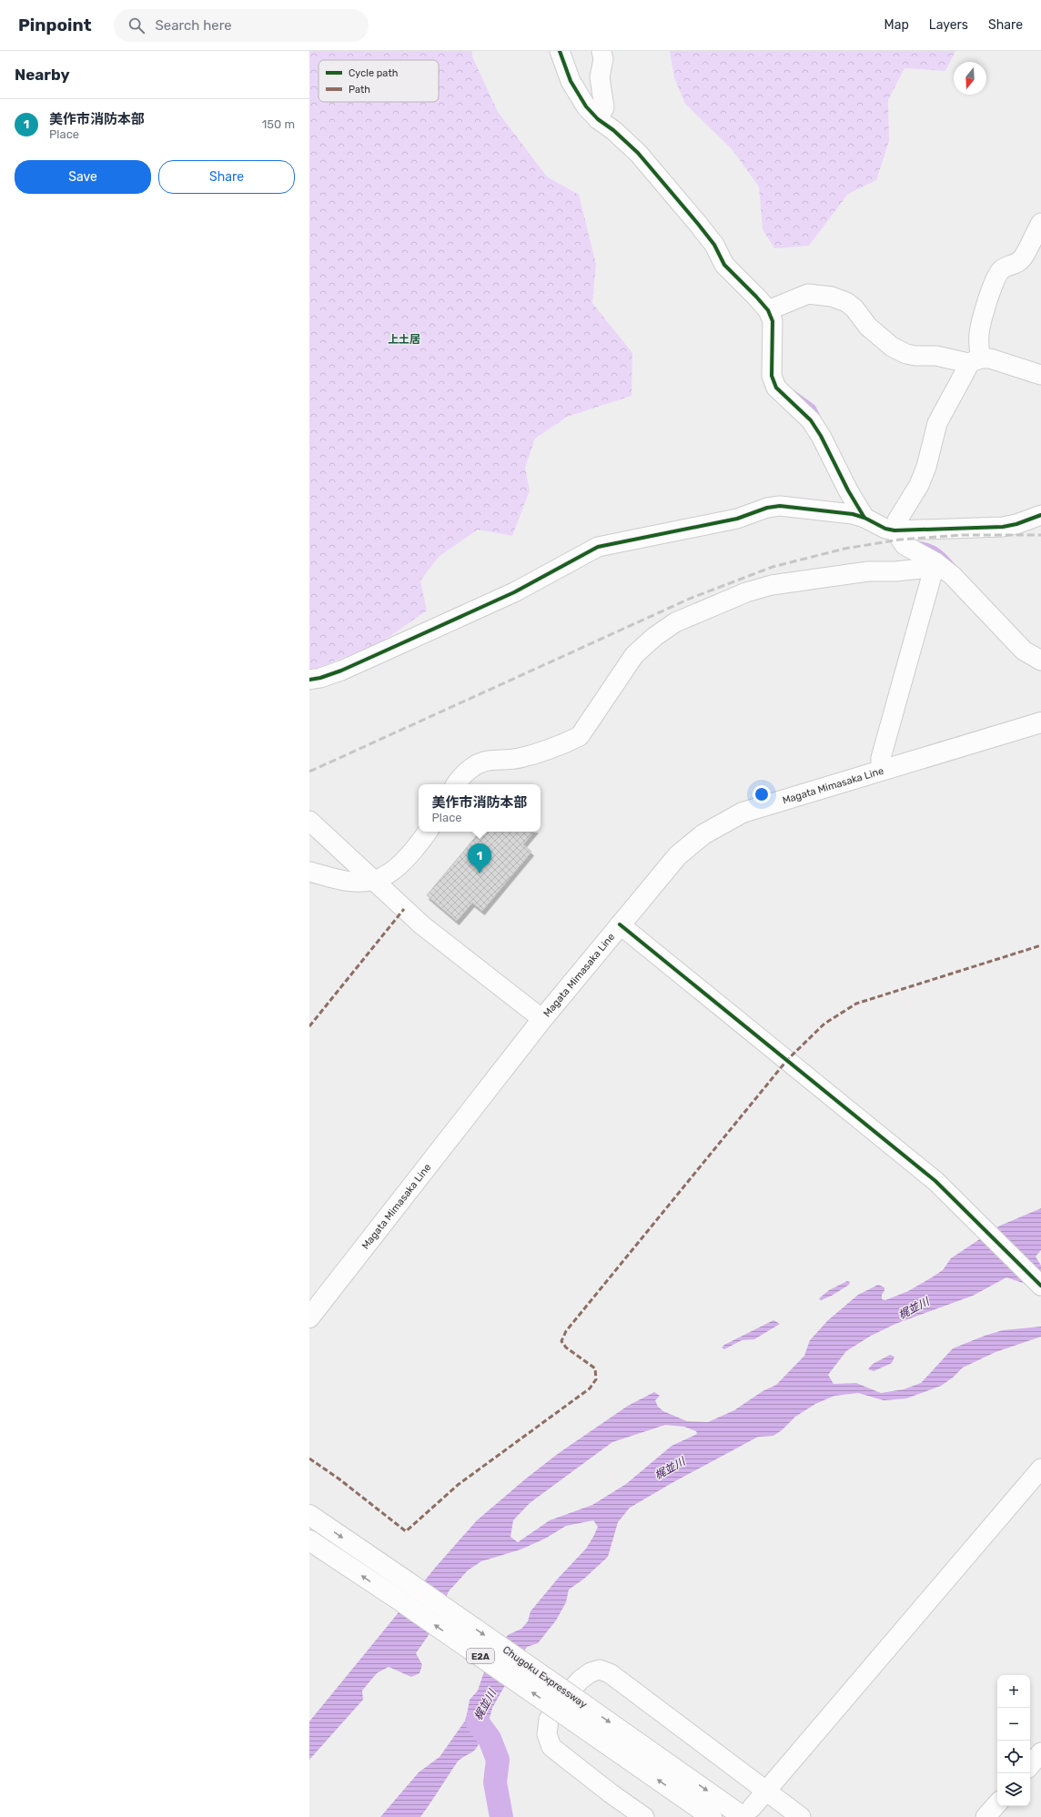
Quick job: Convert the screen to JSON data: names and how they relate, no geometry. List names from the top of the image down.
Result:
{
  "streets": {
    "main road": ["Magata Mimasaka Line", "E2A", "Chugoku Expressway"]
  },
  "districts": ["上土居"],
  "water": ["梶並川"],
  "legend": ["Cycle path", "Path"],
  "north": "bottom",
  "page": {
    "header": "Pinpoint",
    "search": "Search here",
    "nav": ["Map", "Layers", "Share"],
    "heading": "Nearby",
    "list": [
      {
        "mark": "1",
        "name": "美作市消防本部",
        "note": "Place",
        "value": "150 m"
      }
    ],
    "buttons": ["Save", "Share"],
    "popup": ["美作市消防本部", "Place"],
    "pins": "1",
    "map_buttons": ["+", "−"]
  }
}
